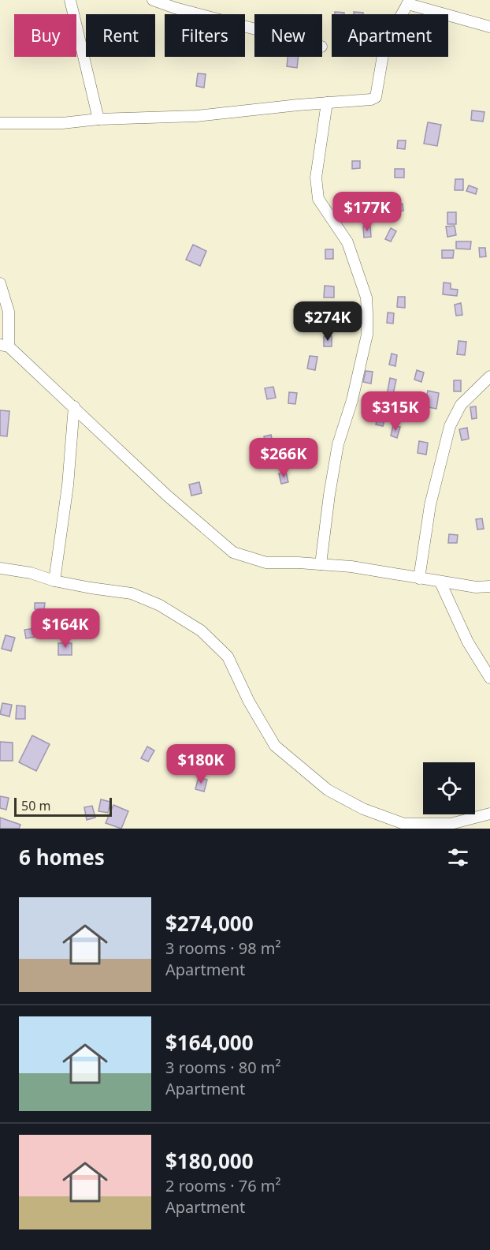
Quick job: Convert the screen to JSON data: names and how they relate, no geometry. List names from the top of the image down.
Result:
{
  "scale_bar": "50 m",
  "page": {
    "chip": [
      "Buy",
      "Rent",
      "Filters",
      "New",
      "Apartment"
    ],
    "price": [
      "$177K",
      "$274K",
      "$315K",
      "$266K",
      "$164K",
      "$180K"
    ],
    "scale": "50 m",
    "heading": "6 homes",
    "list": [
      {
        "name": "$274,000",
        "note": "3 rooms · 98 m² · Apartment"
      },
      {
        "name": "$164,000",
        "note": "3 rooms · 80 m² · Apartment"
      },
      {
        "name": "$180,000",
        "note": "2 rooms · 76 m² · Apartment"
      }
    ]
  }
}
